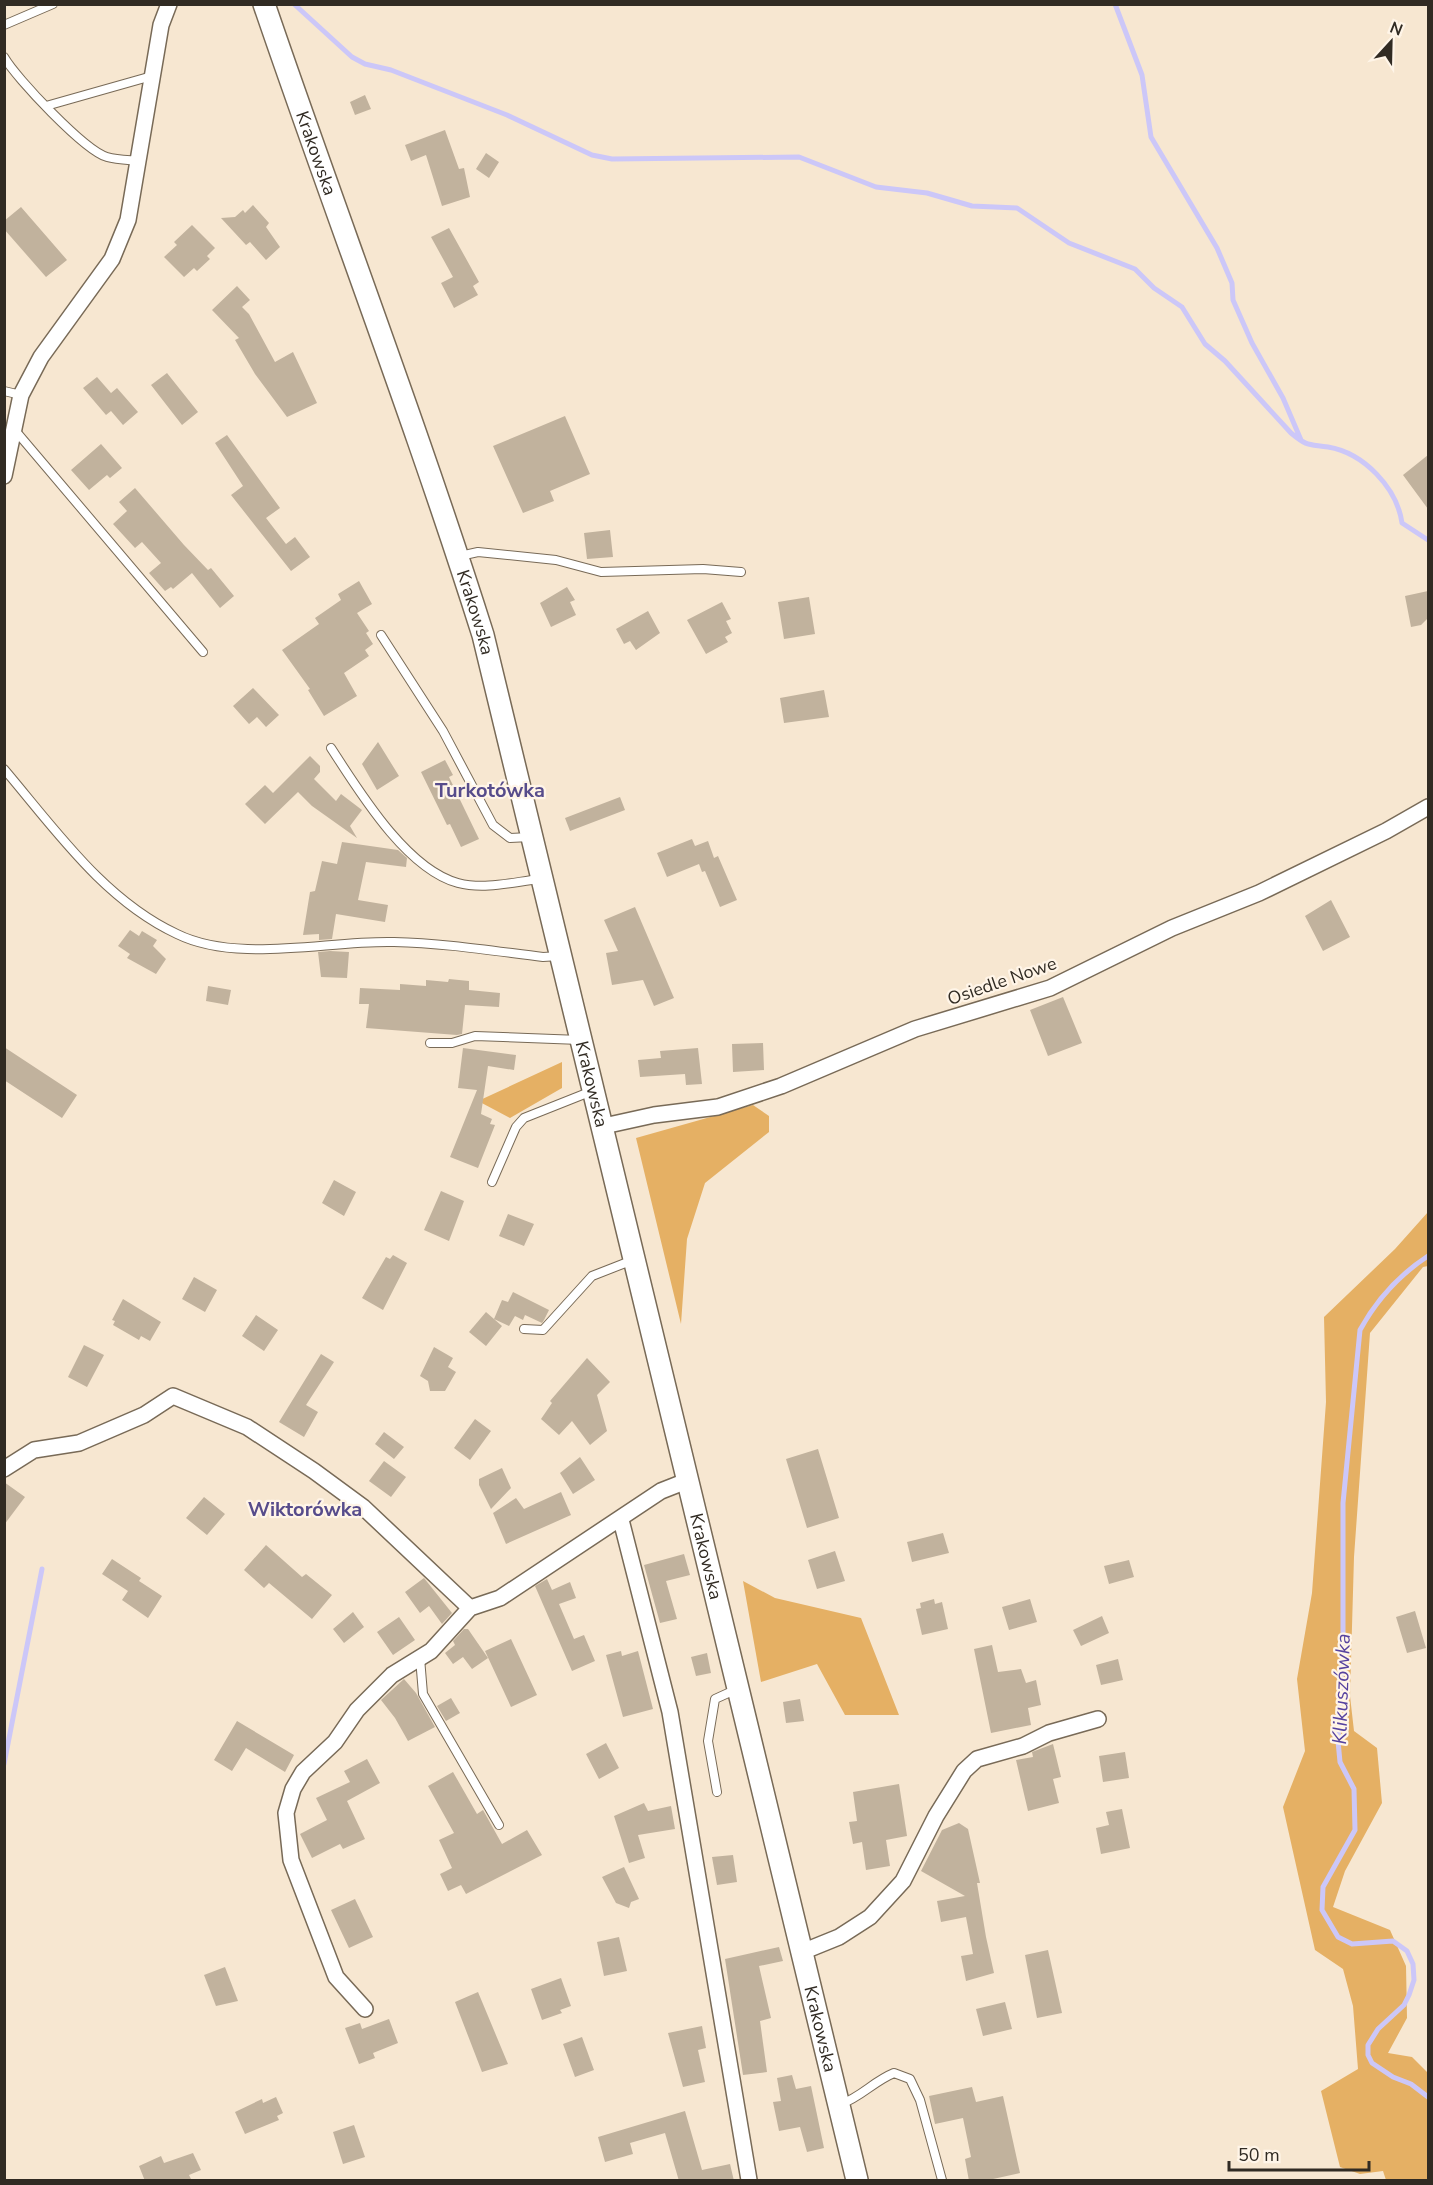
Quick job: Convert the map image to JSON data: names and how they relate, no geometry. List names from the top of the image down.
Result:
{
  "streets": {
    "main road": ["Krakowska"],
    "street": ["Osiedle Nowe"]
  },
  "crossings": [
    ["Krakowska", "Osiedle Nowe"]
  ],
  "districts": ["Turkotówka", "Wiktorówka"],
  "water": ["Klikuszówka"],
  "scale_bar": "50 m",
  "north": "top"
}
